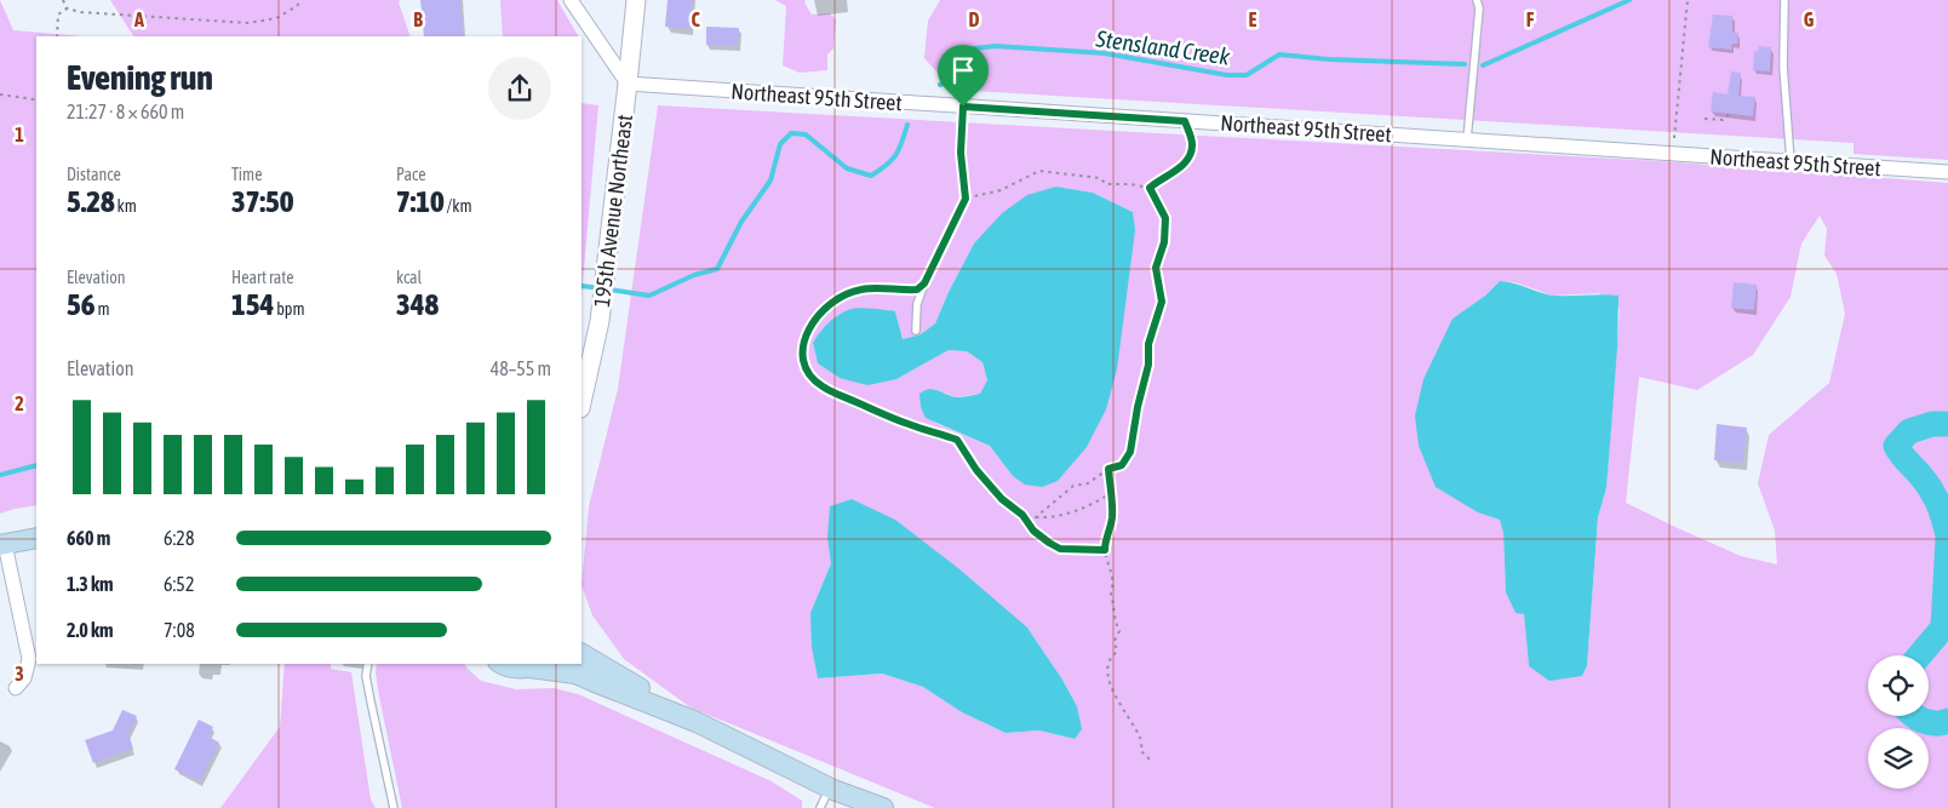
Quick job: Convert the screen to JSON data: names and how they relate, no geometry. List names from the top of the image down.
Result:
{
  "streets": {
    "street": ["Northeast 95th Street", "195th Avenue Northeast"]
  },
  "crossings": [
    ["Northeast 95th Street", "195th Avenue Northeast"]
  ],
  "water": ["Stensland Creek"],
  "page": {
    "heading": ["Evening run", "21:27 · 8 × 660 m"],
    "stats": [
      ["Distance", "5.28 km"],
      ["Time", "37:50"],
      ["Pace", "7:10 /km"],
      ["Elevation", "56 m"],
      ["Heart rate", "154 bpm"],
      ["kcal", "348"]
    ],
    "chart": ["Elevation", "48–55 m"],
    "list": [
      {
        "name": "660 m",
        "note": "6:28"
      },
      {
        "name": "1.3 km",
        "note": "6:52"
      },
      {
        "name": "2.0 km",
        "note": "7:08"
      }
    ]
  },
  "grid": {
    "columns": [
      "A",
      "B",
      "C",
      "D",
      "E",
      "F",
      "G"
    ],
    "rows": ["1", "2", "3"]
  }
}
